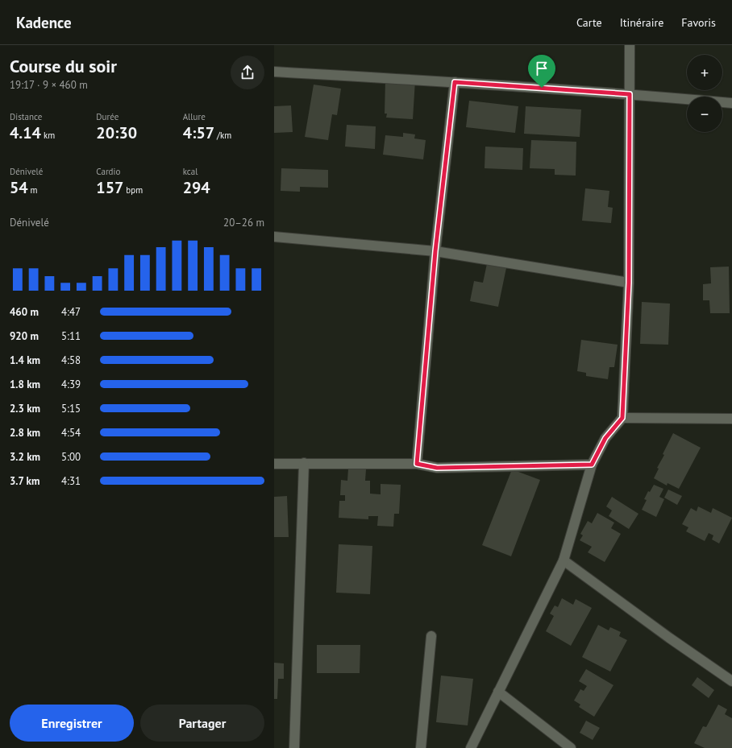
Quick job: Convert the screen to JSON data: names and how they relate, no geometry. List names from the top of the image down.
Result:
{
  "page": {
    "header": "Kadence",
    "nav": ["Carte", "Itinéraire", "Favoris"],
    "heading": ["Course du soir", "19:17 · 9 × 460 m"],
    "map_buttons": ["+", "−"],
    "stats": [
      ["Distance", "4.14 km"],
      ["Durée", "20:30"],
      ["Allure", "4:57 /km"],
      ["Dénivelé", "54 m"],
      ["Cardio", "157 bpm"],
      ["kcal", "294"]
    ],
    "chart": ["Dénivelé", "20–26 m"],
    "list": [
      {
        "name": "460 m",
        "note": "4:47"
      },
      {
        "name": "920 m",
        "note": "5:11"
      },
      {
        "name": "1.4 km",
        "note": "4:58"
      },
      {
        "name": "1.8 km",
        "note": "4:39"
      },
      {
        "name": "2.3 km",
        "note": "5:15"
      },
      {
        "name": "2.8 km",
        "note": "4:54"
      },
      {
        "name": "3.2 km",
        "note": "5:00"
      },
      {
        "name": "3.7 km",
        "note": "4:31"
      }
    ],
    "buttons": ["Enregistrer", "Partager"]
  }
}
